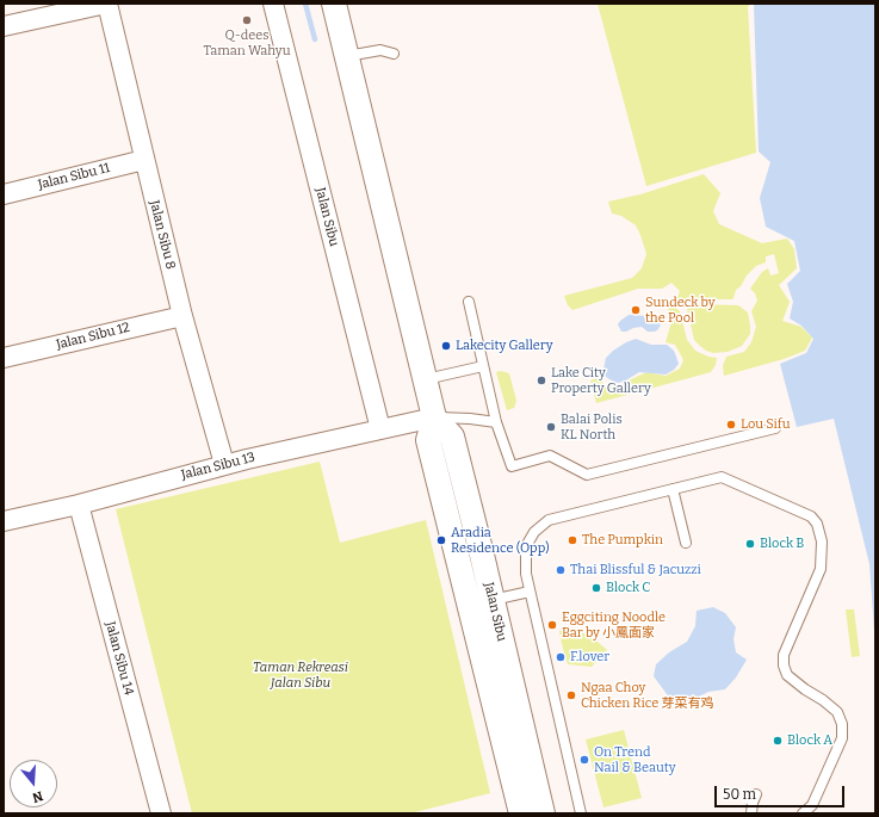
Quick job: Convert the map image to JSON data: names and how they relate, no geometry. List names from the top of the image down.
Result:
{
  "streets": {
    "street": [
      "Jalan Sibu 11",
      "Jalan Sibu",
      "Jalan Sibu 8",
      "Jalan Sibu 12",
      "Jalan Sibu 13",
      "Jalan Sibu 14"
    ]
  },
  "crossings": [
    ["Jalan Sibu 11", "Jalan Sibu 8"],
    ["Jalan Sibu", "Jalan Sibu 13"],
    ["Jalan Sibu 8", "Jalan Sibu 12"],
    ["Jalan Sibu 8", "Jalan Sibu 13"],
    ["Jalan Sibu 13", "Jalan Sibu 14"]
  ],
  "parks": ["Taman Rekreasi Jalan Sibu"],
  "places": [
    "Q-dees Taman Wahyu",
    "Sundeck by the Pool",
    "Lakecity Gallery",
    "Lake City Property Gallery",
    "Lou Sifu",
    "Balai Polis KL North",
    "Aradia Residence (Opp)",
    "The Pumpkin",
    "Block B",
    "Thai Blissful & Jacuzzi",
    "Block C",
    "Eggciting Noodle Bar by 小鳳面家",
    "F.lover",
    "Ngaa Choy Chicken Rice 芽菜有鸡",
    "Block A",
    "On Trend Nail & Beauty"
  ],
  "scale_bar": "50 m",
  "north": "bottom"
}
